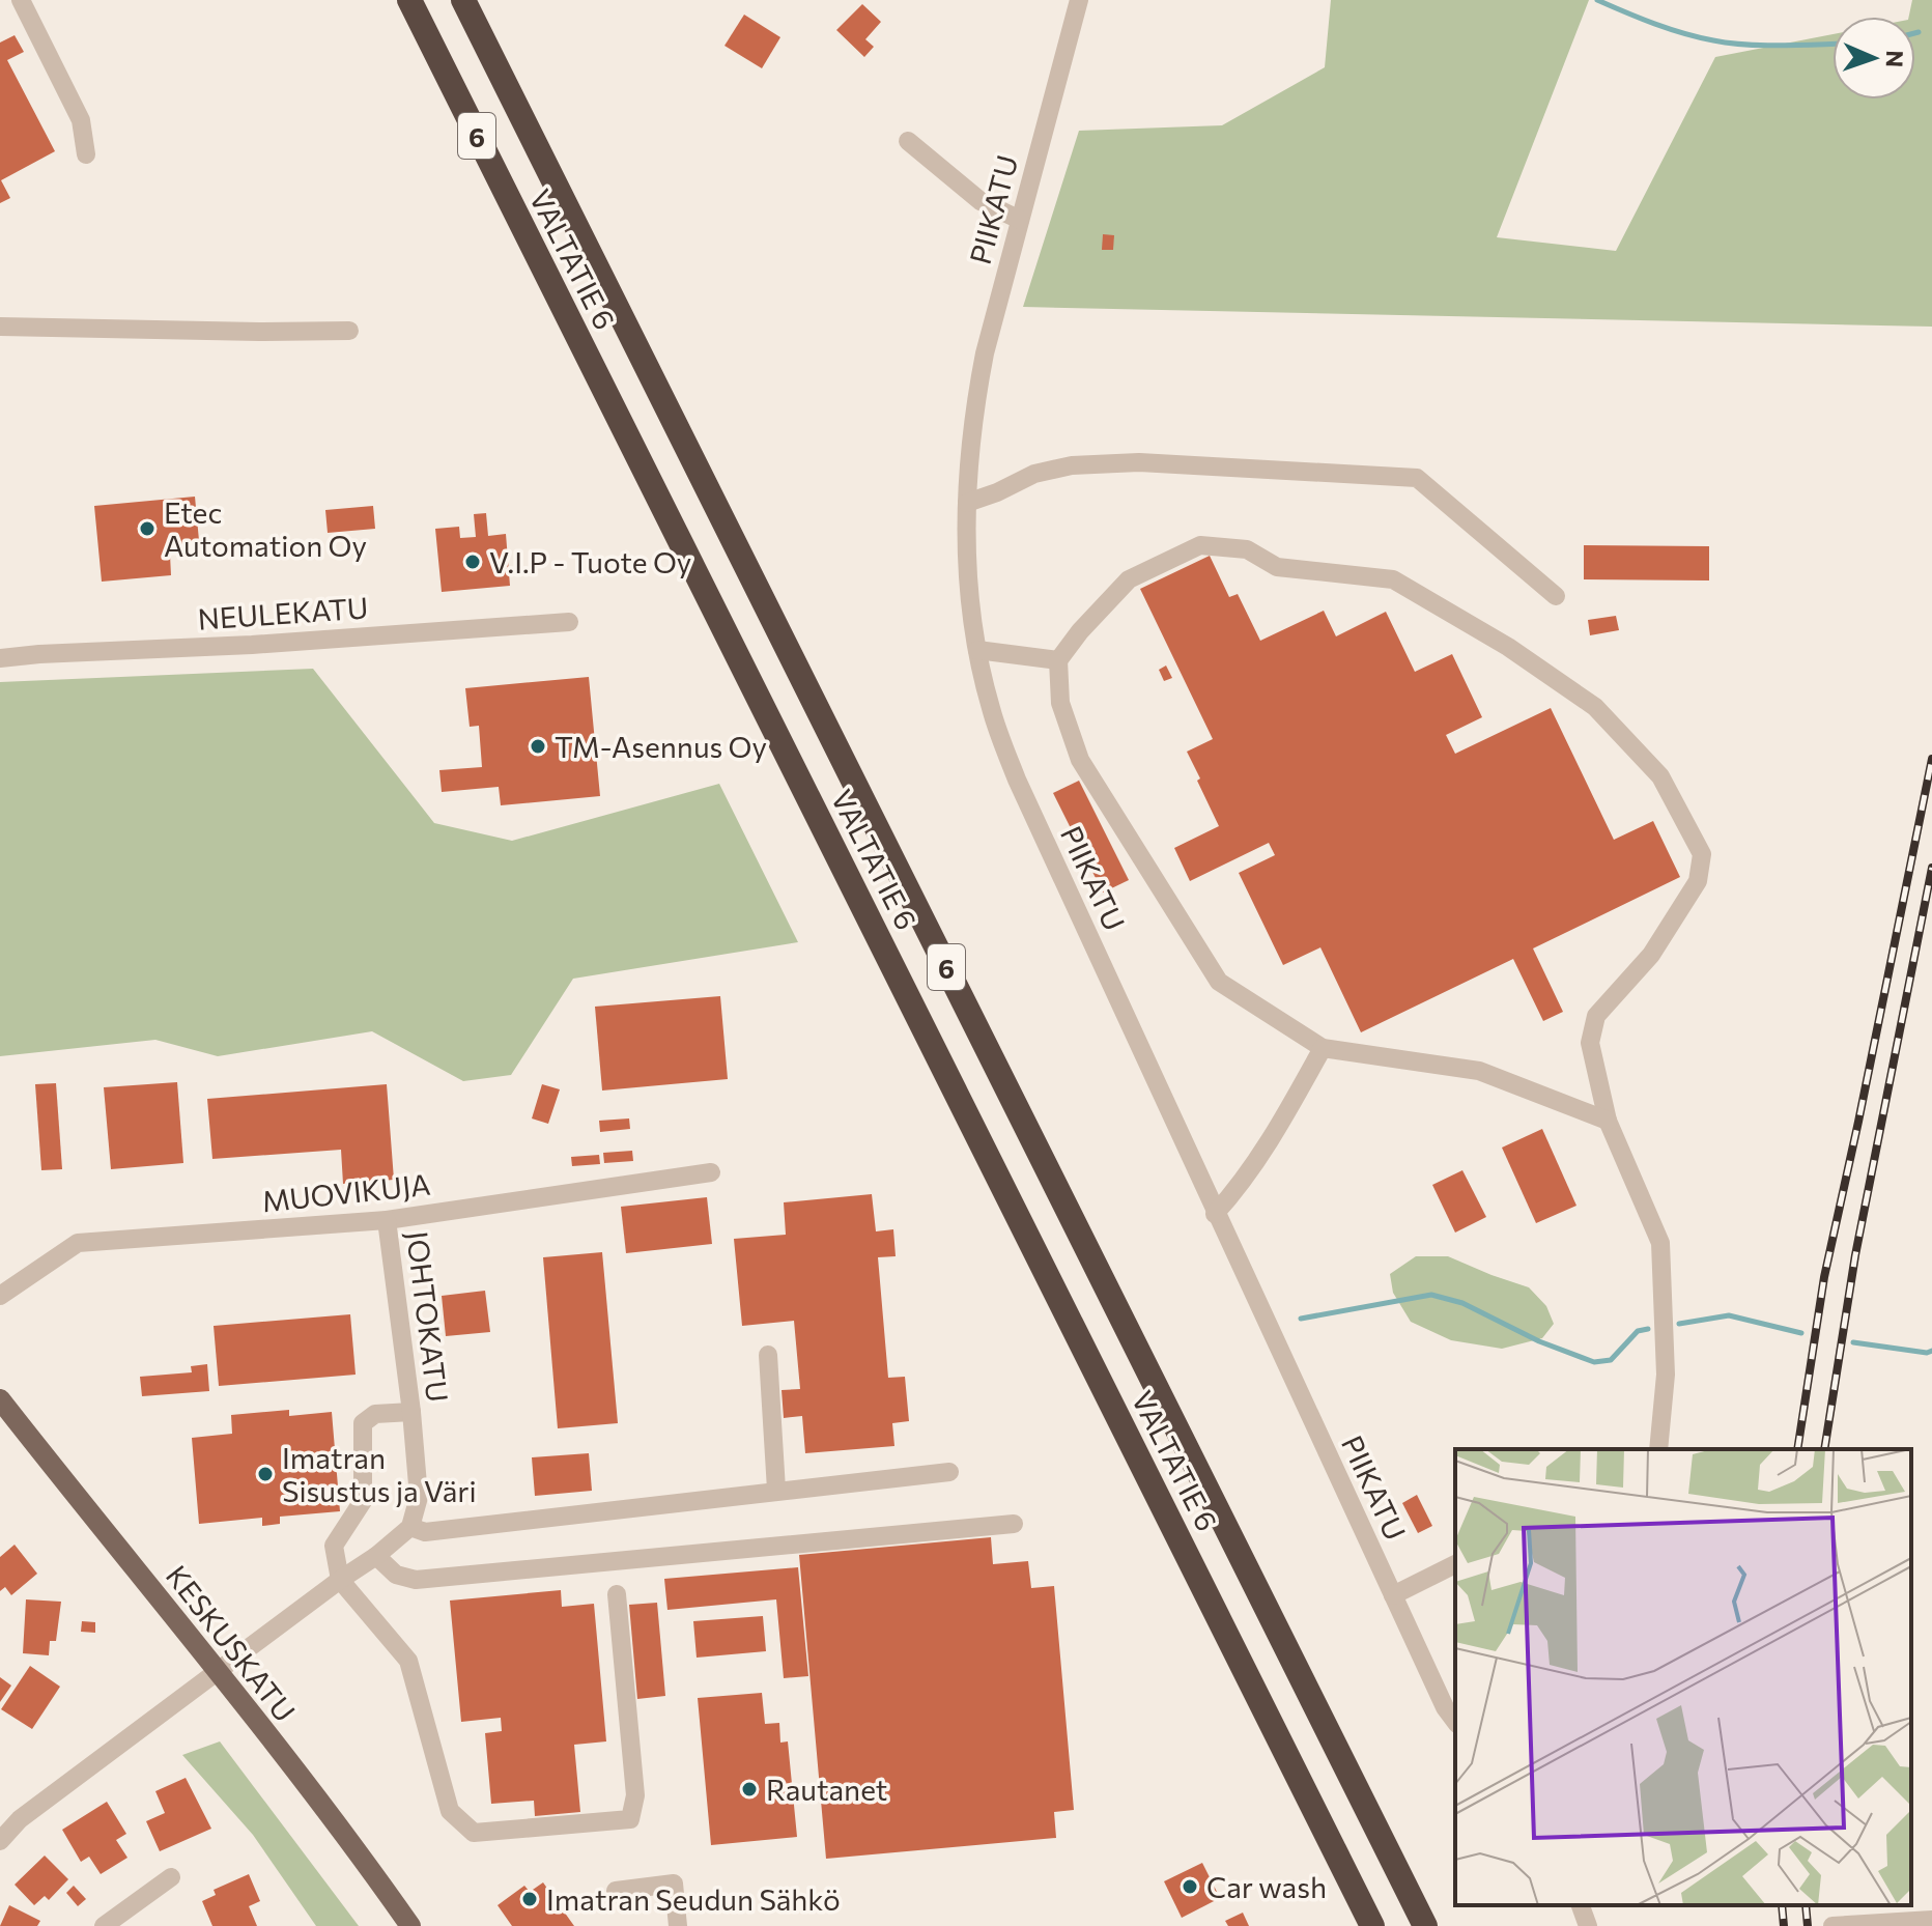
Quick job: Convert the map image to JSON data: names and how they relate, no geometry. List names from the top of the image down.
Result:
{
  "streets": {
    "highway": ["6", "VALTATIE 6"],
    "main road": ["KESKUSKATU"],
    "street": [
      "PIIKATU",
      "NEULEKATU",
      "MUOVIKUJA",
      "JOHTOKATU"
    ]
  },
  "crossings": [
    ["MUOVIKUJA", "JOHTOKATU"]
  ],
  "places": [
    "Etec Automation Oy",
    "V.I.P - Tuote Oy",
    "TM-Asennus Oy",
    "Imatran Sisustus ja Väri",
    "Rautanet",
    "Car wash",
    "Imatran Seudun Sähkö"
  ],
  "north": "right"
}
